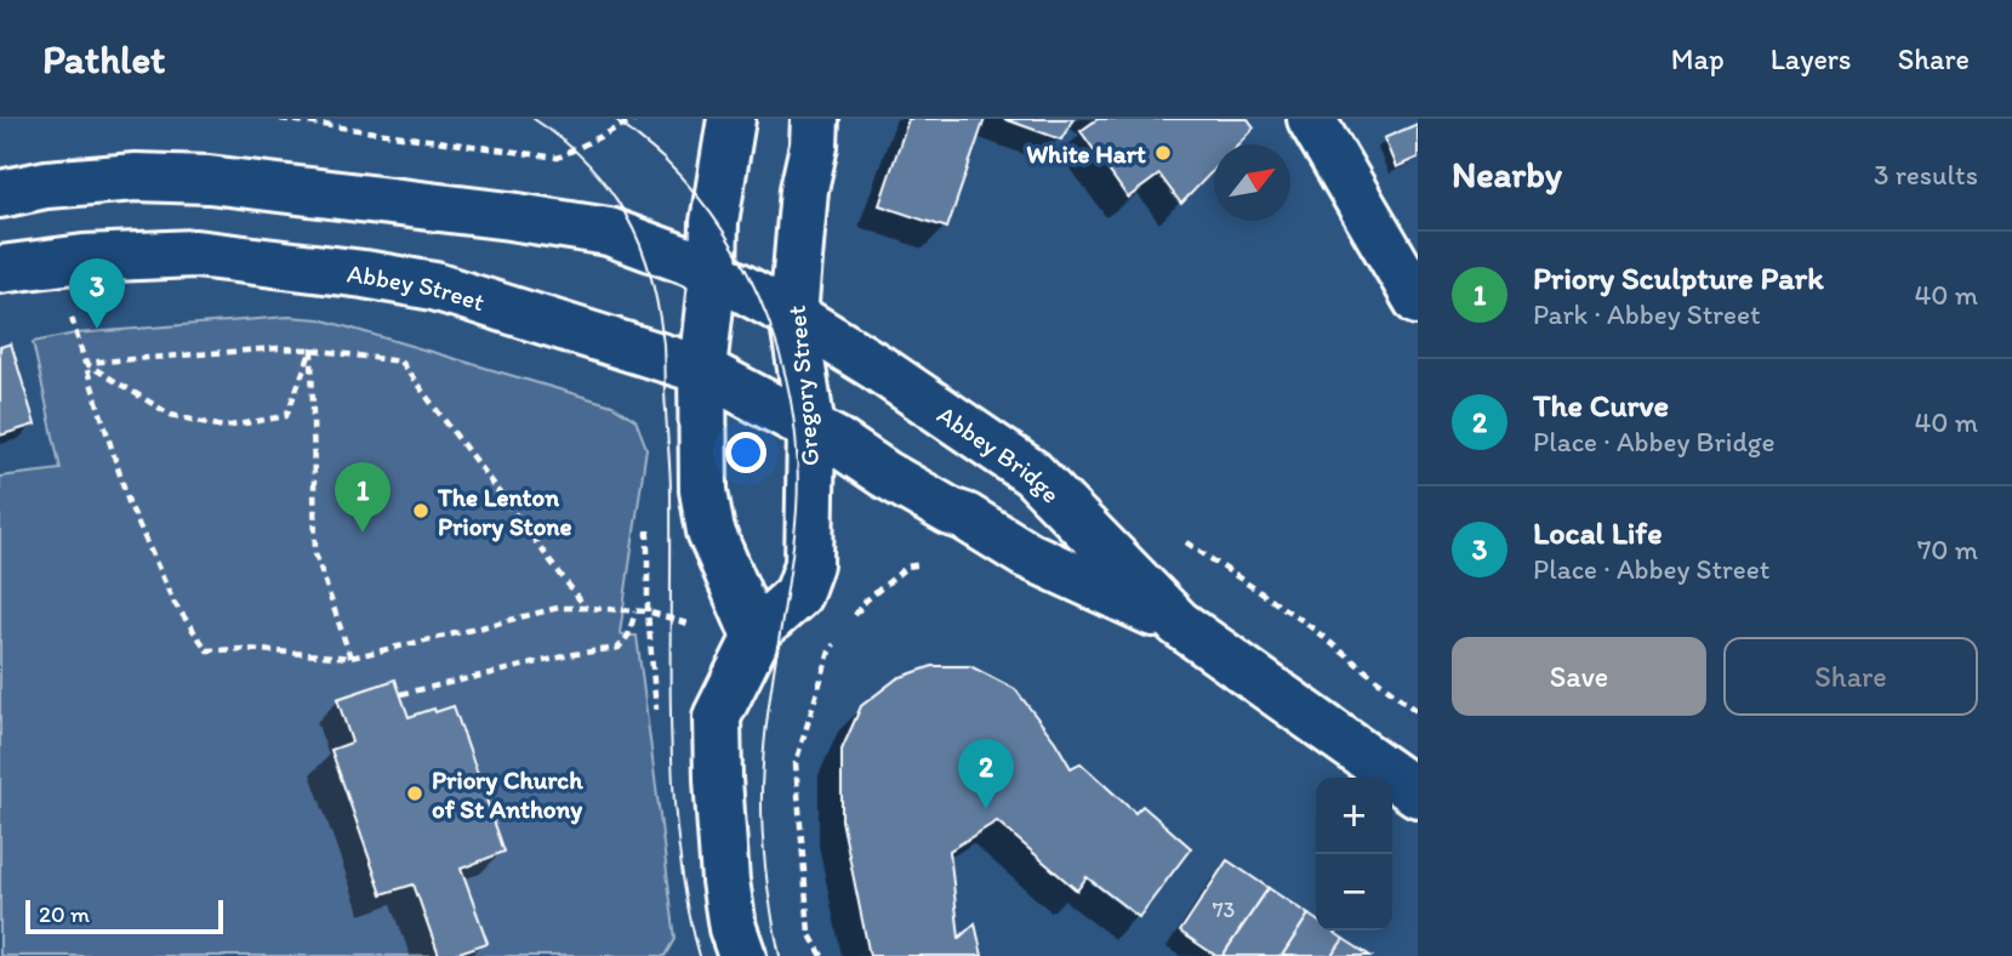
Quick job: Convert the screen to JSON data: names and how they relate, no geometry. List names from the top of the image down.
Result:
{
  "streets": {
    "main road": ["Abbey Street", "Gregory Street", "Abbey Bridge"]
  },
  "crossings": [
    ["Abbey Street", "Gregory Street"],
    ["Abbey Street", "Abbey Bridge"],
    ["Gregory Street", "Abbey Bridge"]
  ],
  "places": ["White Hart", "The Lenton Priory Stone", "Priory Church of St Anthony"],
  "house_numbers": ["73"],
  "scale_bar": "20 m",
  "north": "top right",
  "page": {
    "header": "Pathlet",
    "nav": ["Map", "Layers", "Share"],
    "heading": ["Nearby", "3 results"],
    "list": [
      {
        "mark": "1",
        "name": "Priory Sculpture Park",
        "note": "Park · Abbey Street",
        "value": "40 m"
      },
      {
        "mark": "2",
        "name": "The Curve",
        "note": "Place · Abbey Bridge",
        "value": "40 m"
      },
      {
        "mark": "3",
        "name": "Local Life",
        "note": "Place · Abbey Street",
        "value": "70 m"
      }
    ],
    "pins": ["3", "1", "2"],
    "buttons": ["Save", "Share"],
    "map_buttons": ["+", "−"],
    "scale": "20 m"
  }
}
